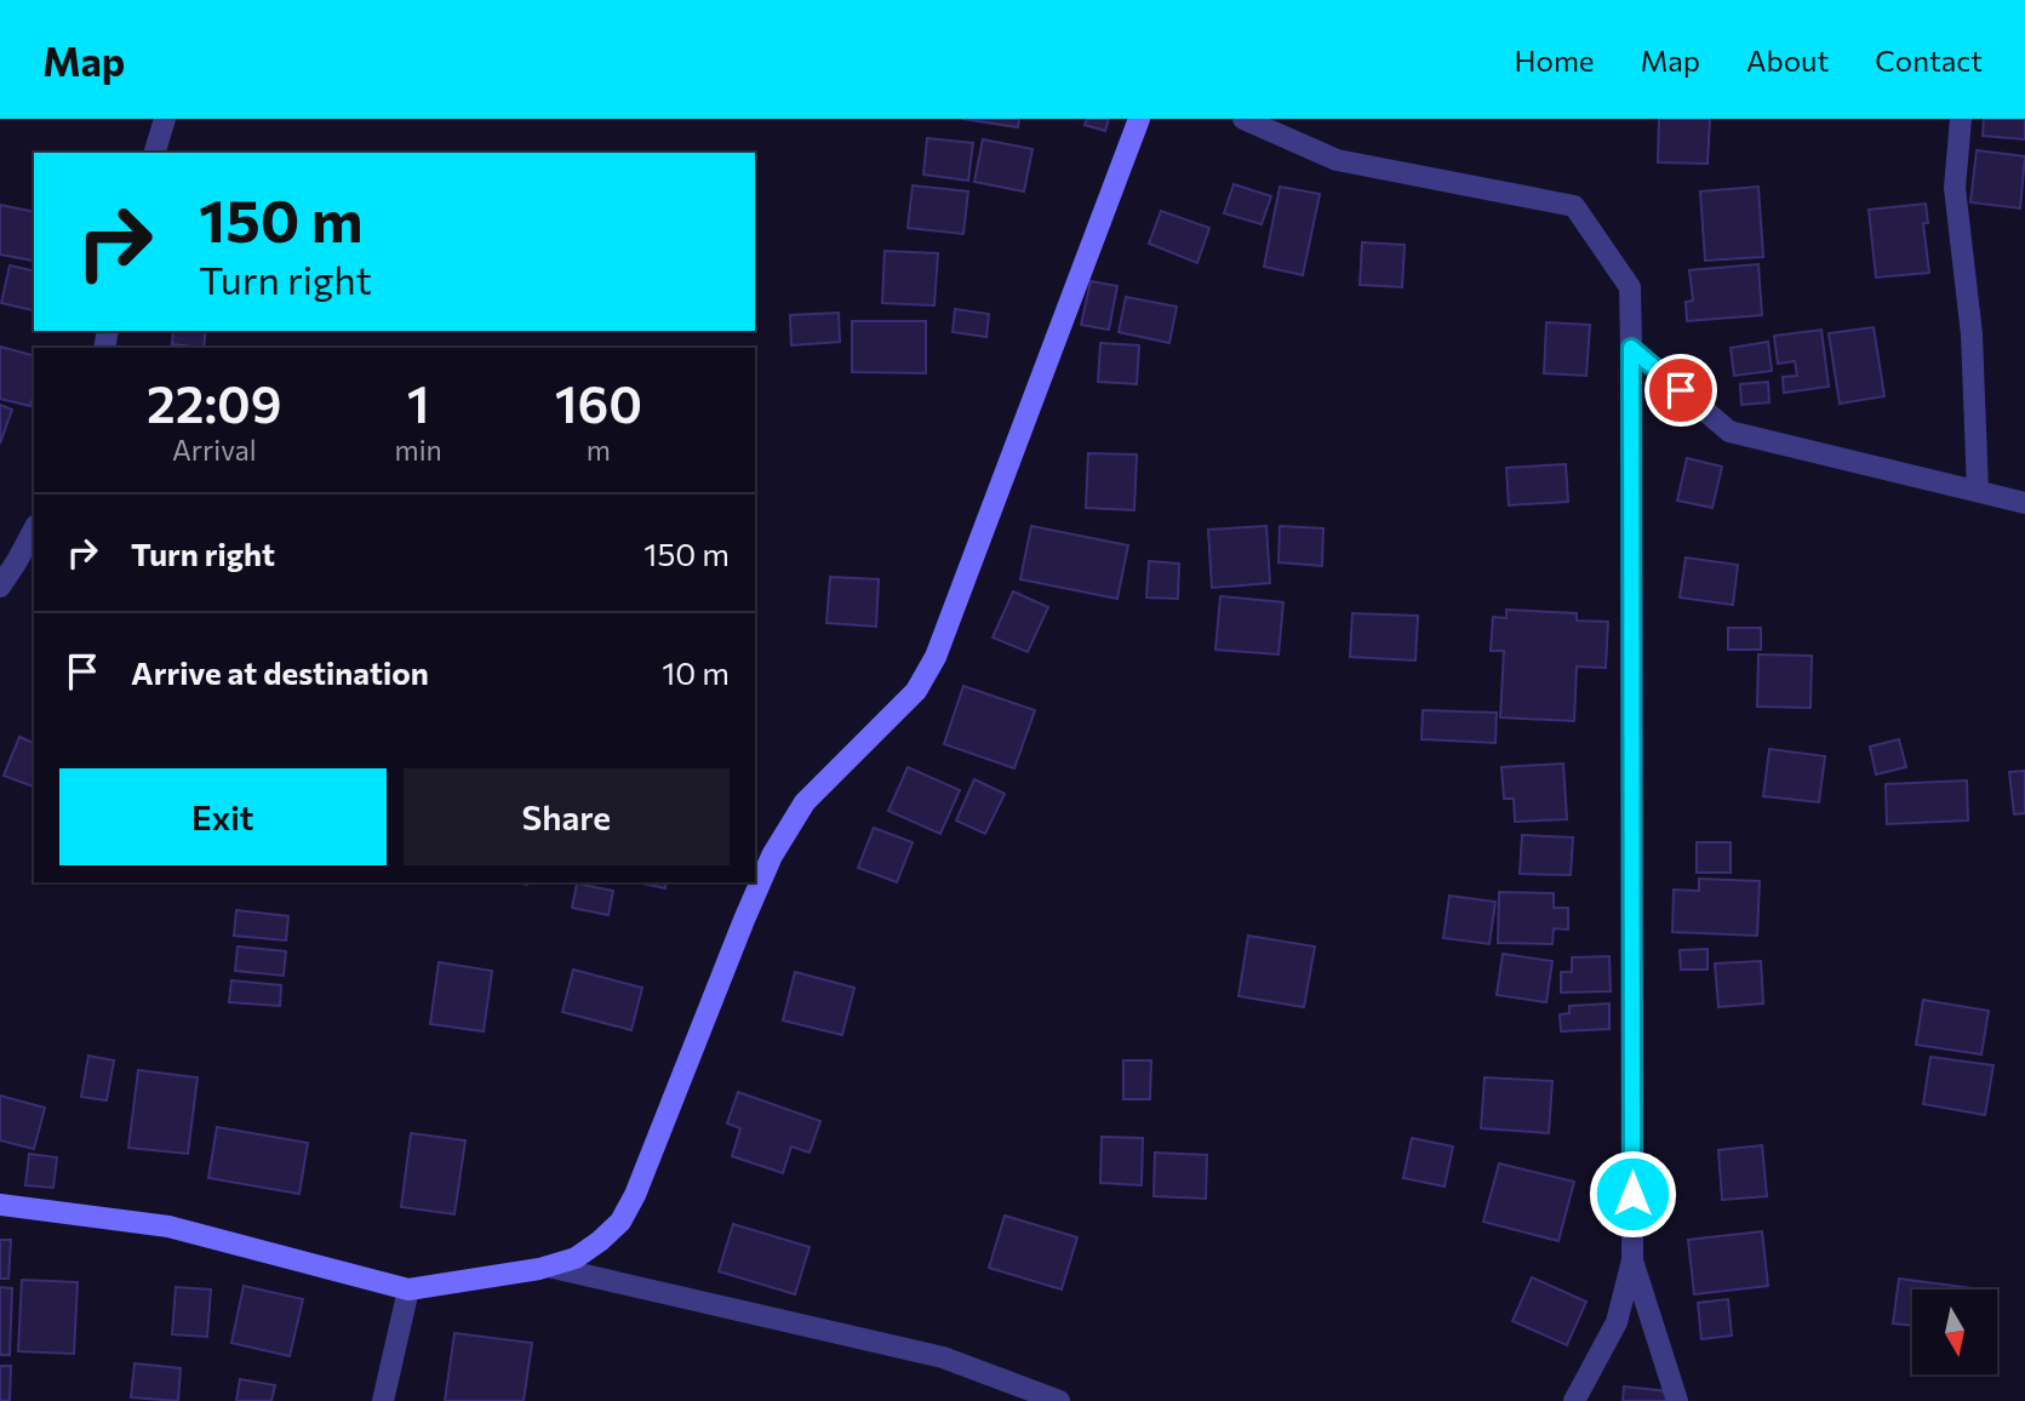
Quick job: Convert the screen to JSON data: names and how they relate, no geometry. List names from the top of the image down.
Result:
{
  "north": "bottom",
  "page": {
    "header": "Map",
    "nav": [
      "Home",
      "Map",
      "About",
      "Contact"
    ],
    "turn": ["150 m", "Turn right"],
    "eta": [
      "22:09",
      "Arrival",
      "1",
      "min",
      "160",
      "m"
    ],
    "list": [
      {
        "name": "Turn right",
        "value": "150 m"
      },
      {
        "name": "Arrive at destination",
        "value": "10 m"
      }
    ],
    "buttons": ["Exit", "Share"]
  }
}
